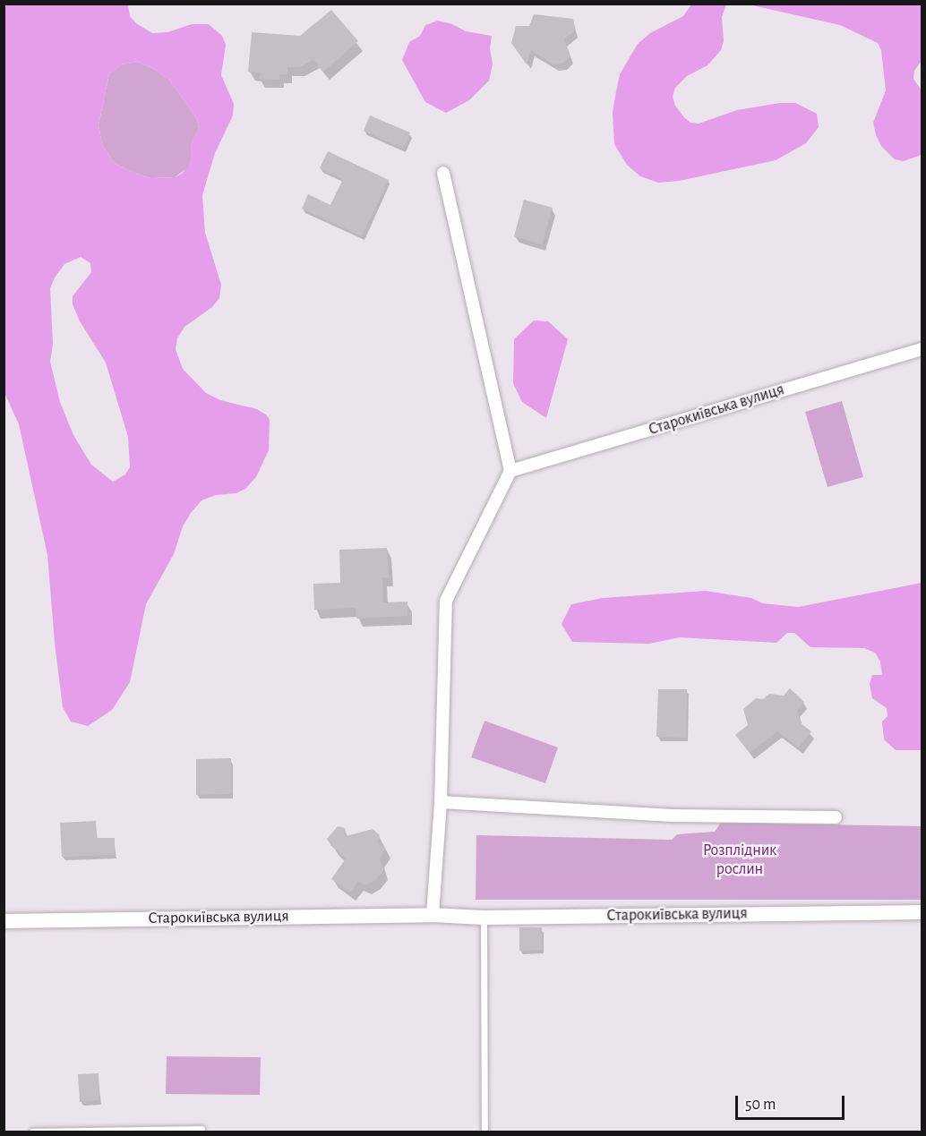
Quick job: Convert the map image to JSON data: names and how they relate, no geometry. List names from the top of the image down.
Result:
{
  "streets": {
    "street": ["Старокиївська вулиця"]
  },
  "parks": ["Розплідник рослин"],
  "scale_bar": "50 m"
}
